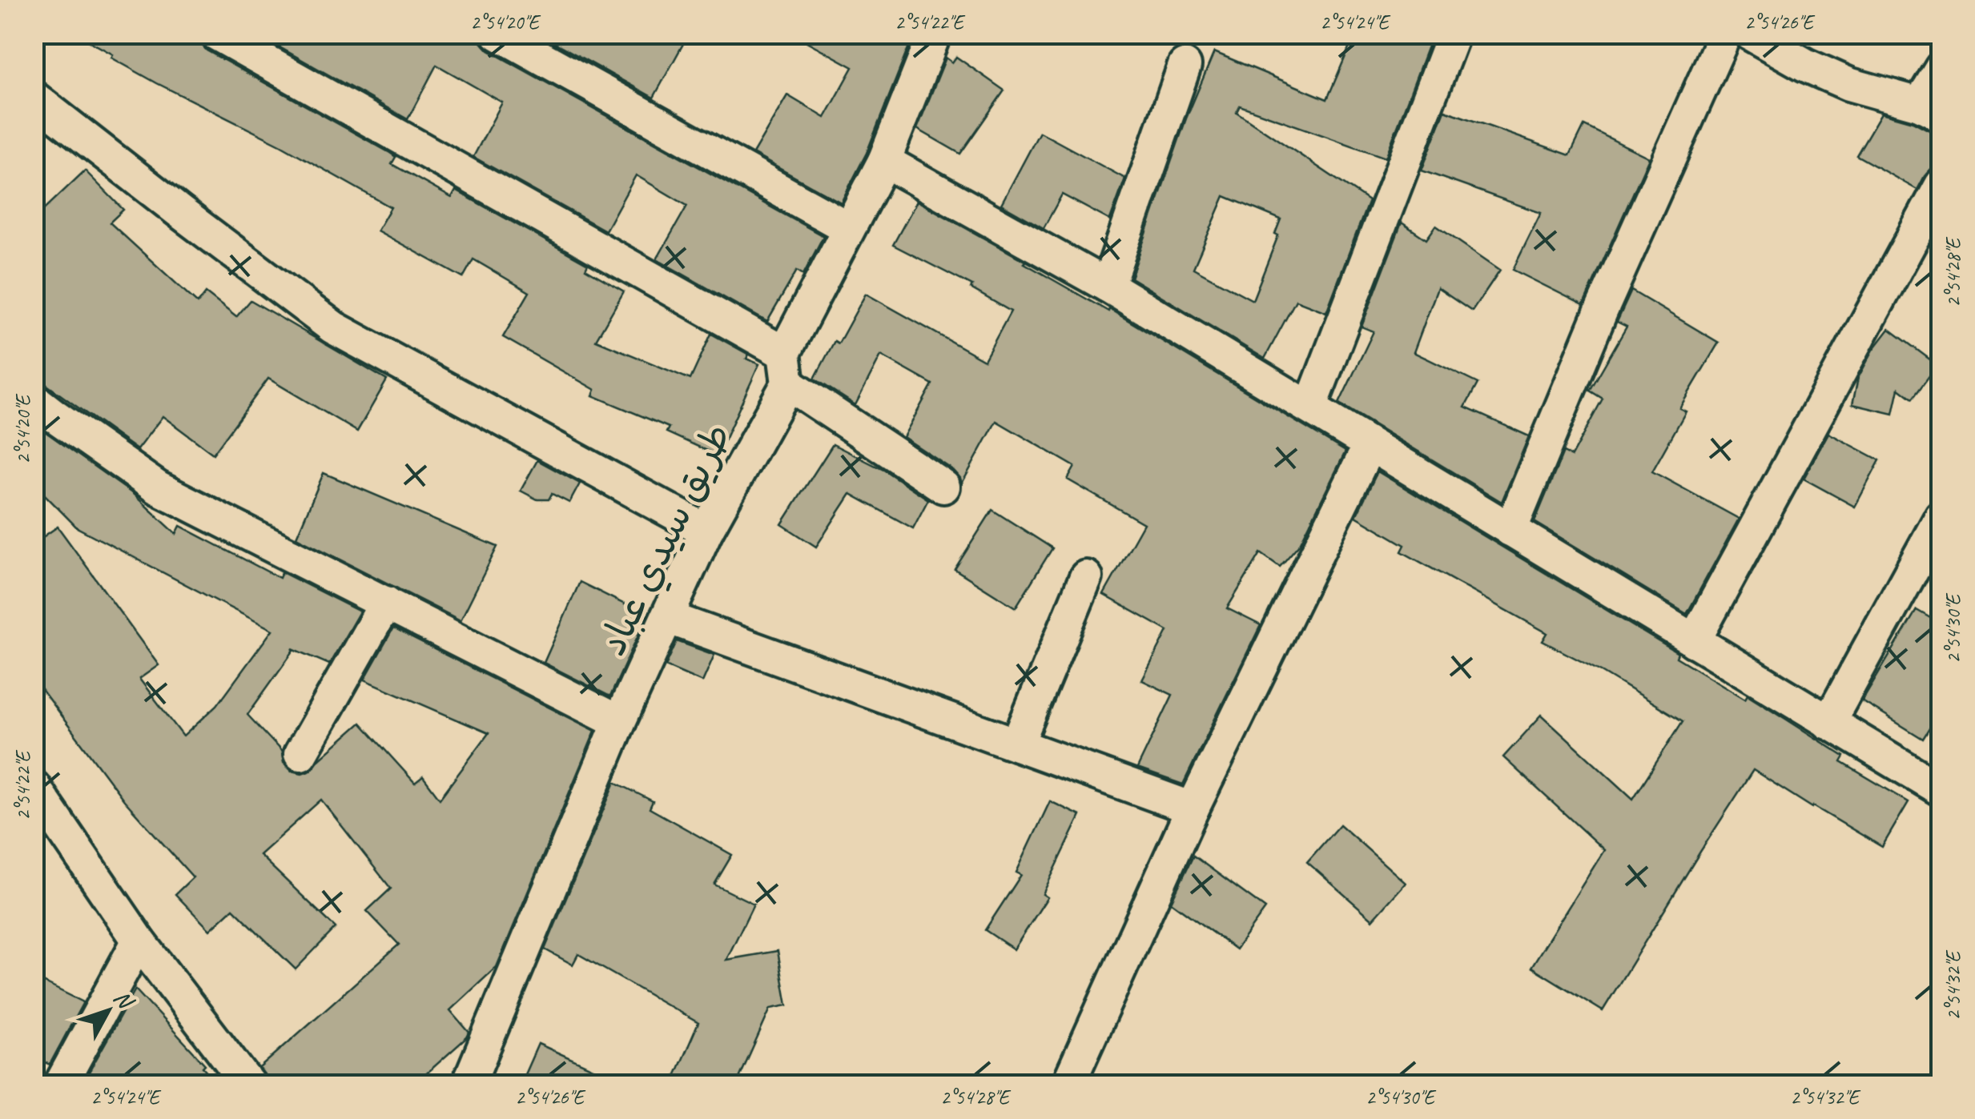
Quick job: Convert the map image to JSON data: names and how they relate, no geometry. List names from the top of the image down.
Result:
{
  "streets": {
    "street": ["طريق سيدي عباد"]
  },
  "north": "top right",
  "coordinates": [
    "2°54'20\"E",
    "2°54'22\"E",
    "2°54'24\"E",
    "2°54'26\"E",
    "2°54'28\"E",
    "2°54'30\"E",
    "2°54'32\"E"
  ]
}
